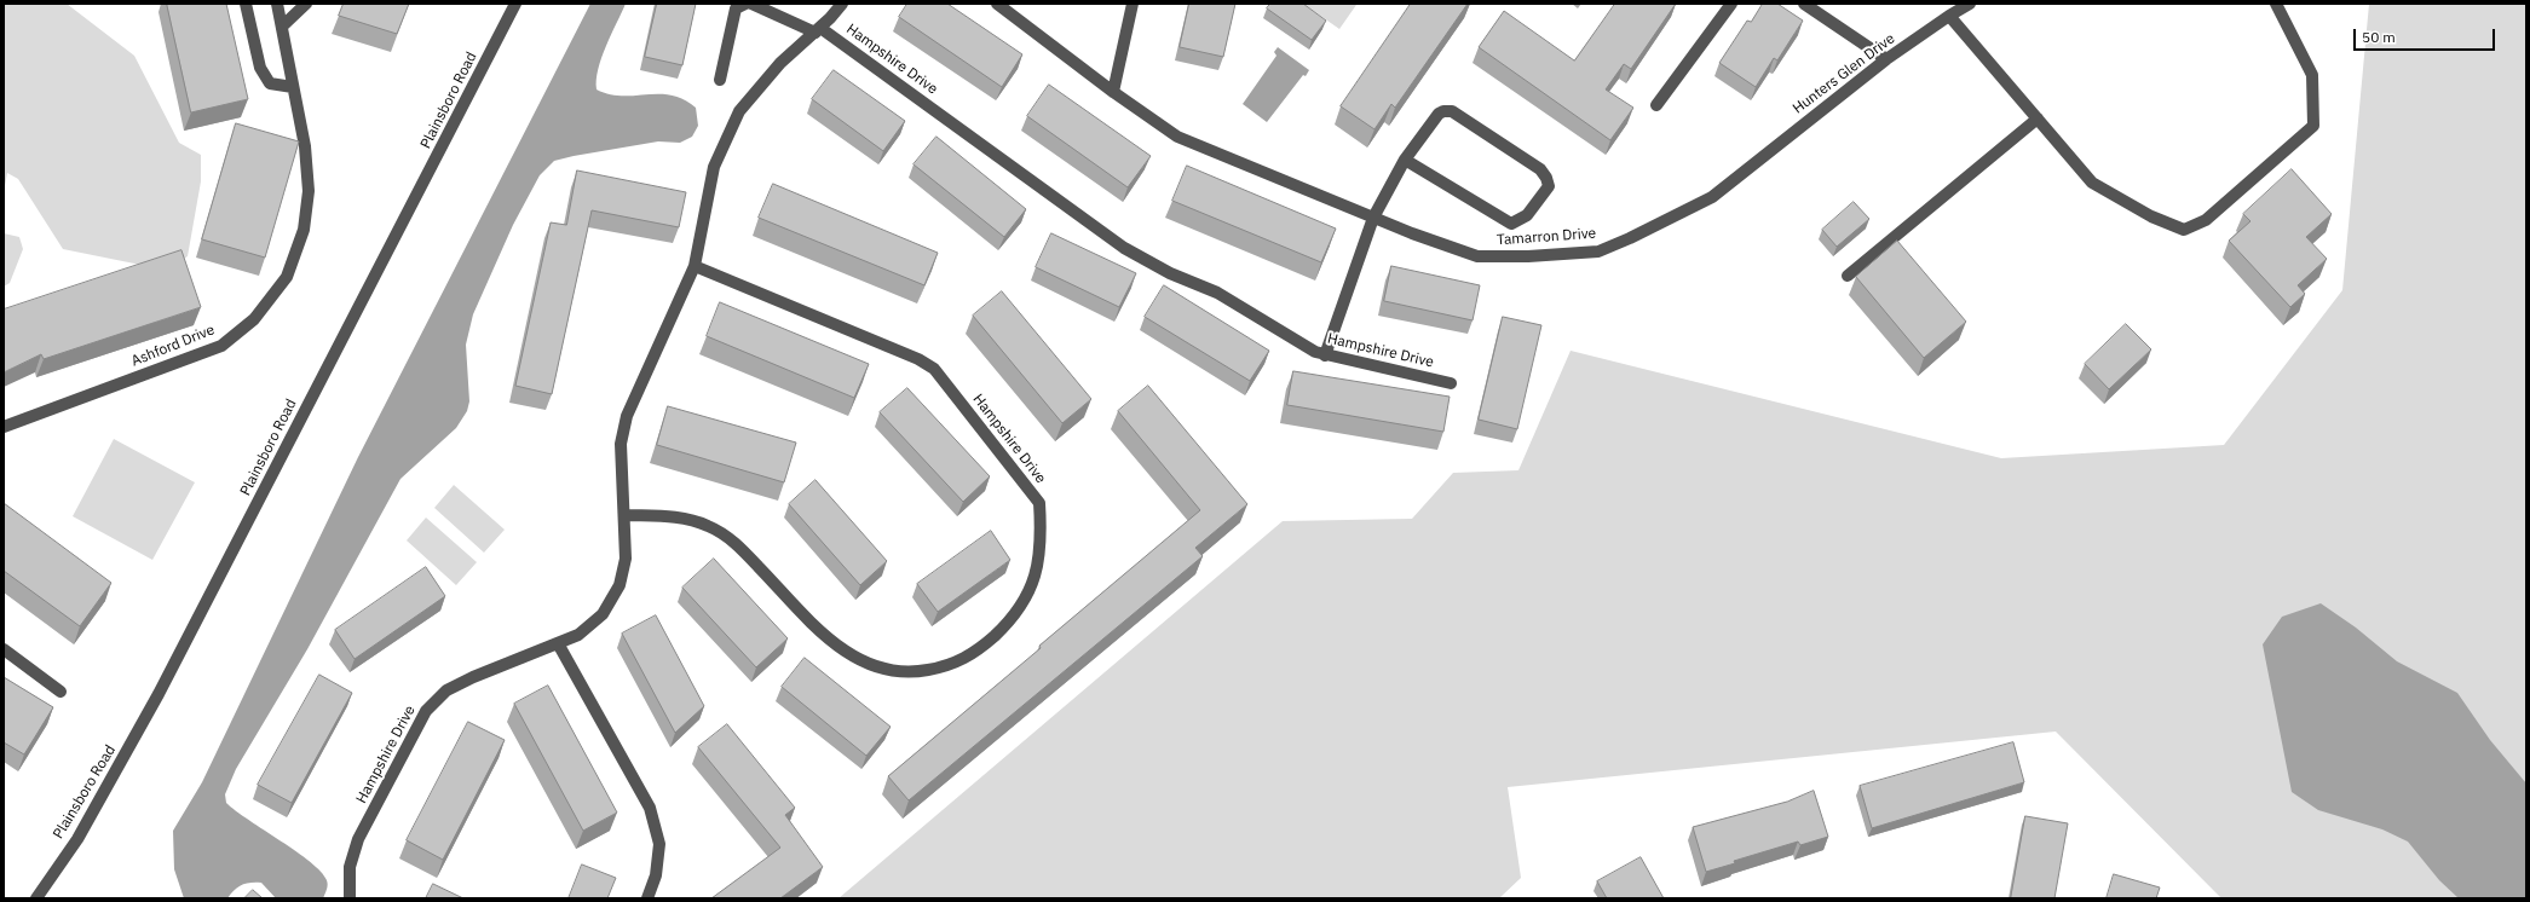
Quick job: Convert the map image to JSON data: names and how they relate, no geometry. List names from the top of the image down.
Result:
{
  "streets": {
    "street": [
      "Hampshire Drive",
      "Hunters Glen Drive",
      "Plainsboro Road",
      "Tamarron Drive",
      "Ashford Drive"
    ]
  },
  "crossings": [
    ["Hampshire Drive", "Tamarron Drive"],
    ["Hunters Glen Drive", "Tamarron Drive"]
  ],
  "scale_bar": "50 m"
}
